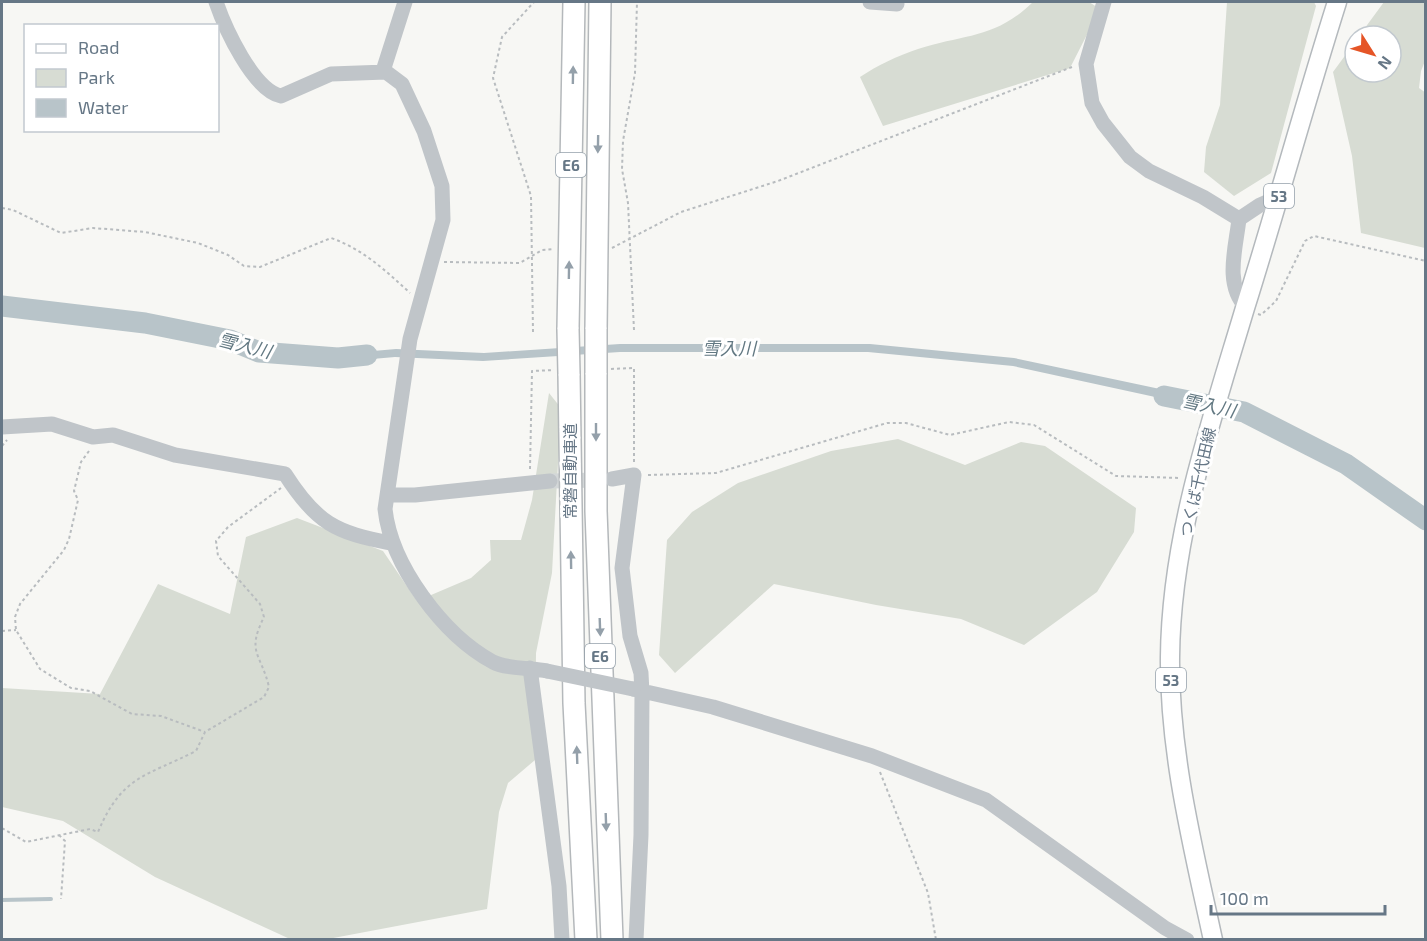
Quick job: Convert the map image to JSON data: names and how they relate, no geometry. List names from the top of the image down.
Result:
{
  "streets": {
    "highway": ["E6", "常磐自動車道"],
    "main road": ["53", "つくば千代田線"]
  },
  "water": ["雪入川"],
  "legend": ["Road", "Park", "Water"],
  "scale_bar": "100 m",
  "north": "bottom right"
}
